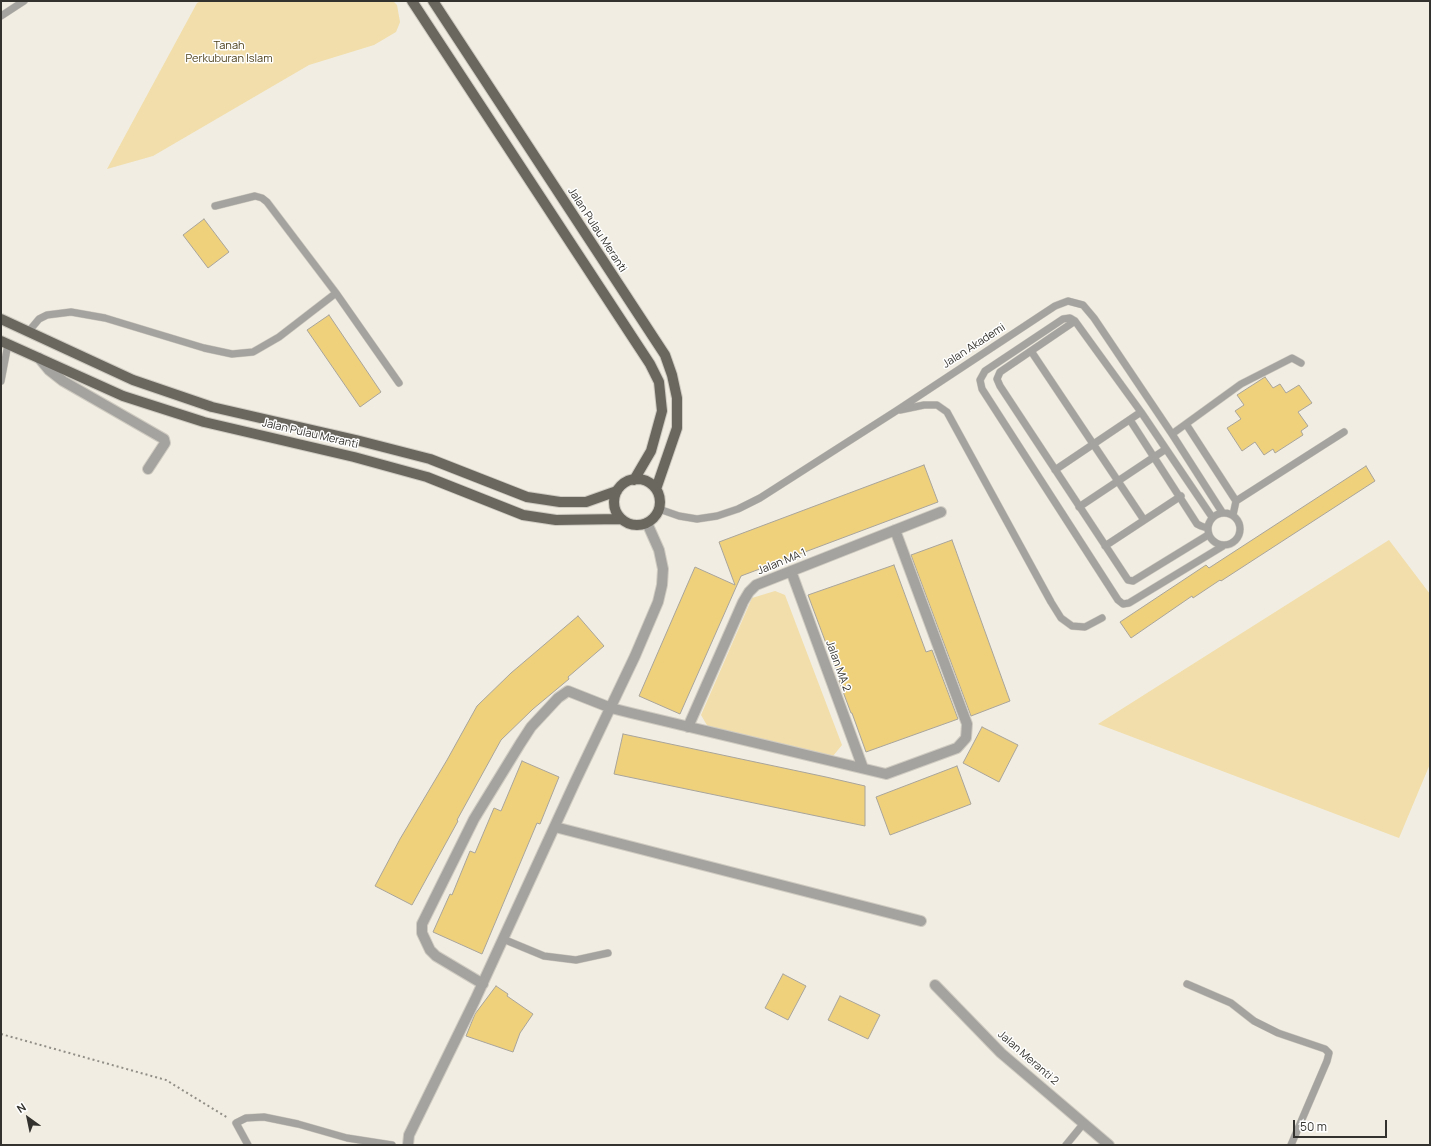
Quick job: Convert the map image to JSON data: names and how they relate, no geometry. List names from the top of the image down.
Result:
{
  "streets": {
    "main road": ["Jalan Pulau Meranti"],
    "street": ["Jalan MA 1", "Jalan MA 2", "Jalan Meranti 2"],
    "lane": ["Jalan Akademi"]
  },
  "crossings": [
    ["Jalan Pulau Meranti", "Jalan Akademi"],
    ["Jalan MA 1", "Jalan MA 2"]
  ],
  "parks": ["Tanah Perkuburan Islam"],
  "scale_bar": "50 m",
  "north": "top left"
}
